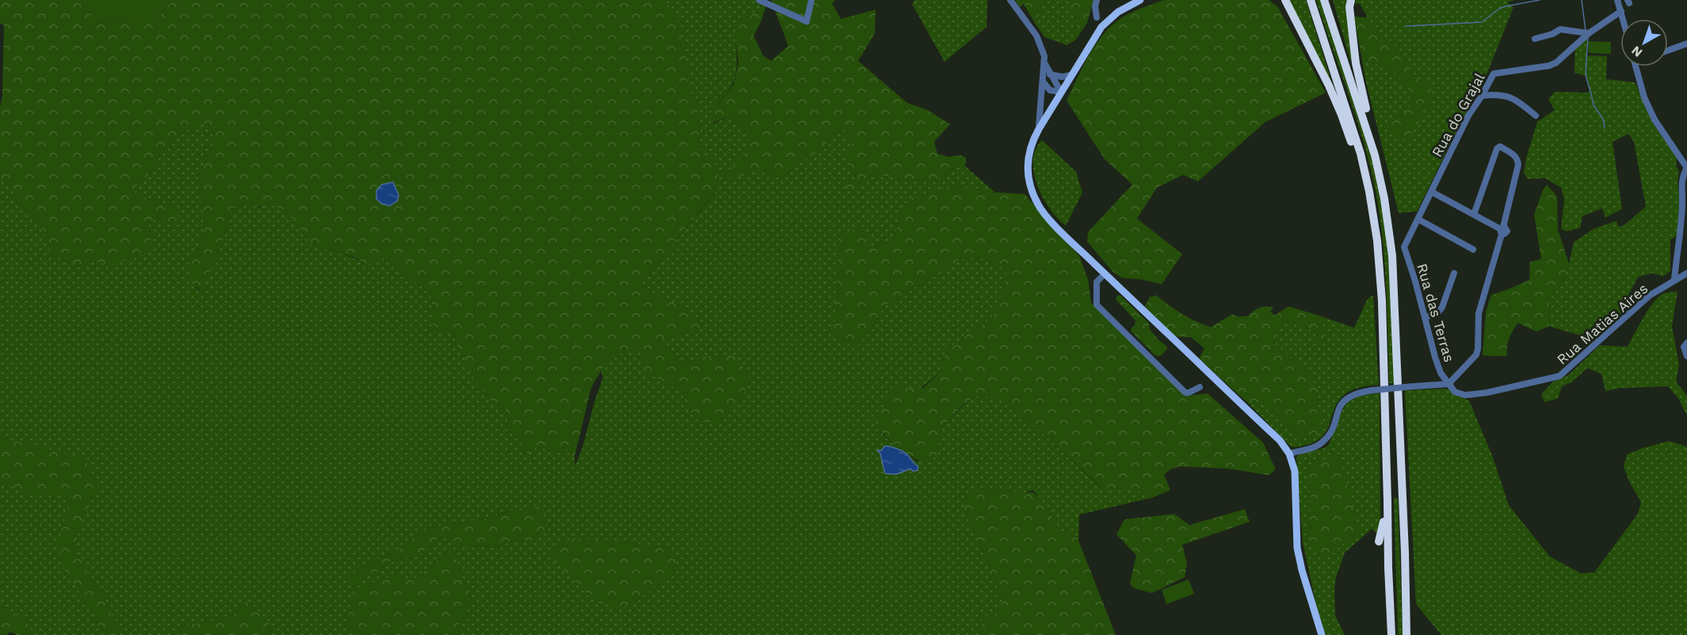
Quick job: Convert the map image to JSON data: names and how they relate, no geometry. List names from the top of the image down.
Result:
{
  "streets": {
    "street": ["Rua do Grajal", "Rua das Terras", "Rua Matias Aires"]
  },
  "crossings": [
    ["Rua do Grajal", "Rua das Terras"],
    ["Rua das Terras", "Rua Matias Aires"]
  ],
  "north": "bottom left"
}
